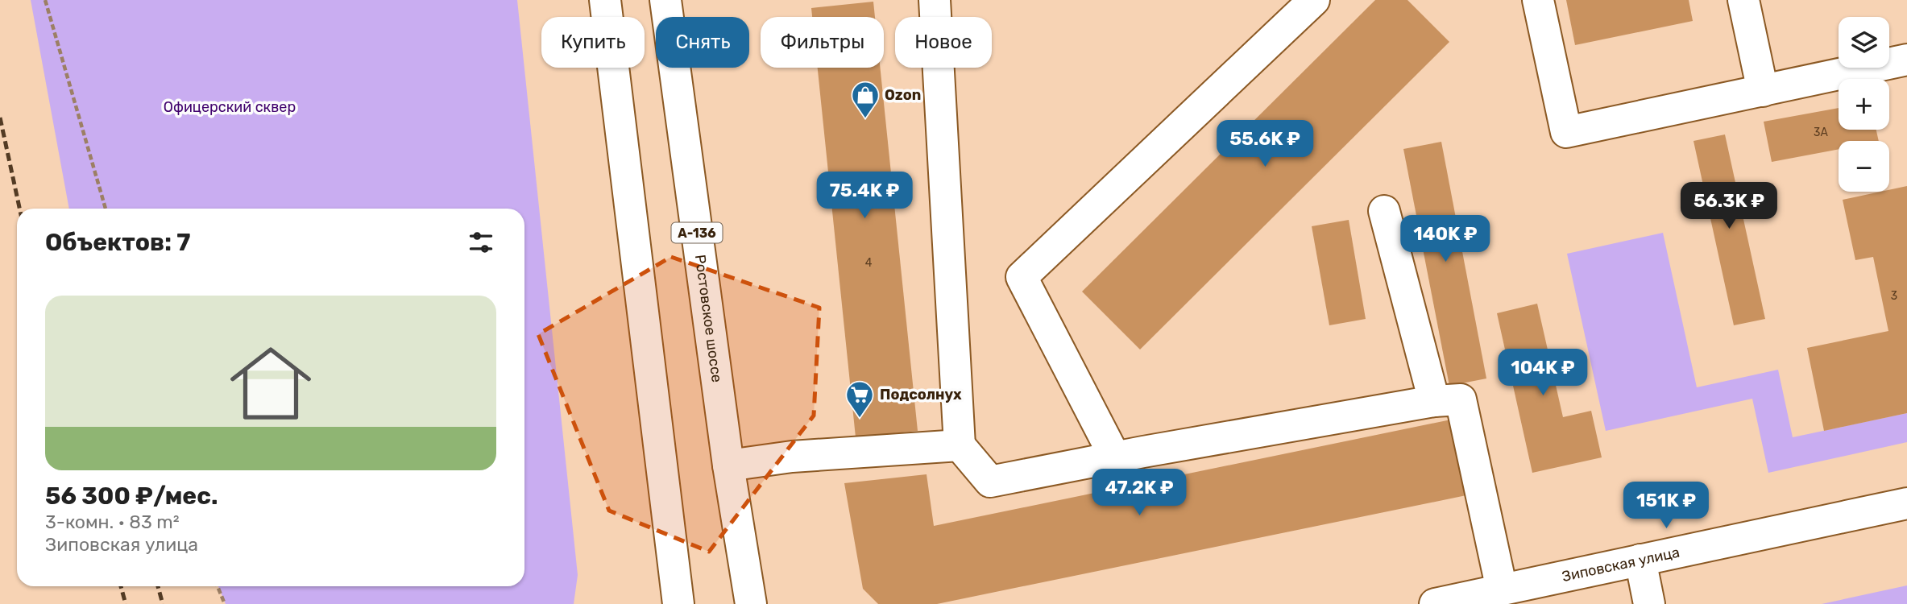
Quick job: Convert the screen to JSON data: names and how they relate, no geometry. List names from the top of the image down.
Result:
{
  "streets": {
    "main road": ["А-136", "Ростовское шоссе", "Зиповская улица"]
  },
  "parks": ["Офицерский сквер"],
  "places": {
    "shop": ["Ozon"],
    "supermarket": ["Подсолнух"]
  },
  "house_numbers": ["3А", "4", "3"],
  "page": {
    "map_buttons": ["+", "−"],
    "chip": [
      "Купить",
      "Снять",
      "Фильтры",
      "Новое"
    ],
    "price": [
      "55.6K ₽",
      "75.4K ₽",
      "56.3K ₽",
      "140K ₽",
      "104K ₽",
      "47.2K ₽",
      "151K ₽"
    ],
    "heading": "Объектов: 7",
    "list": [
      {
        "name": "56 300 ₽/мес.",
        "note": "3-комн. · 83 m² · Зиповская улица"
      }
    ]
  }
}
